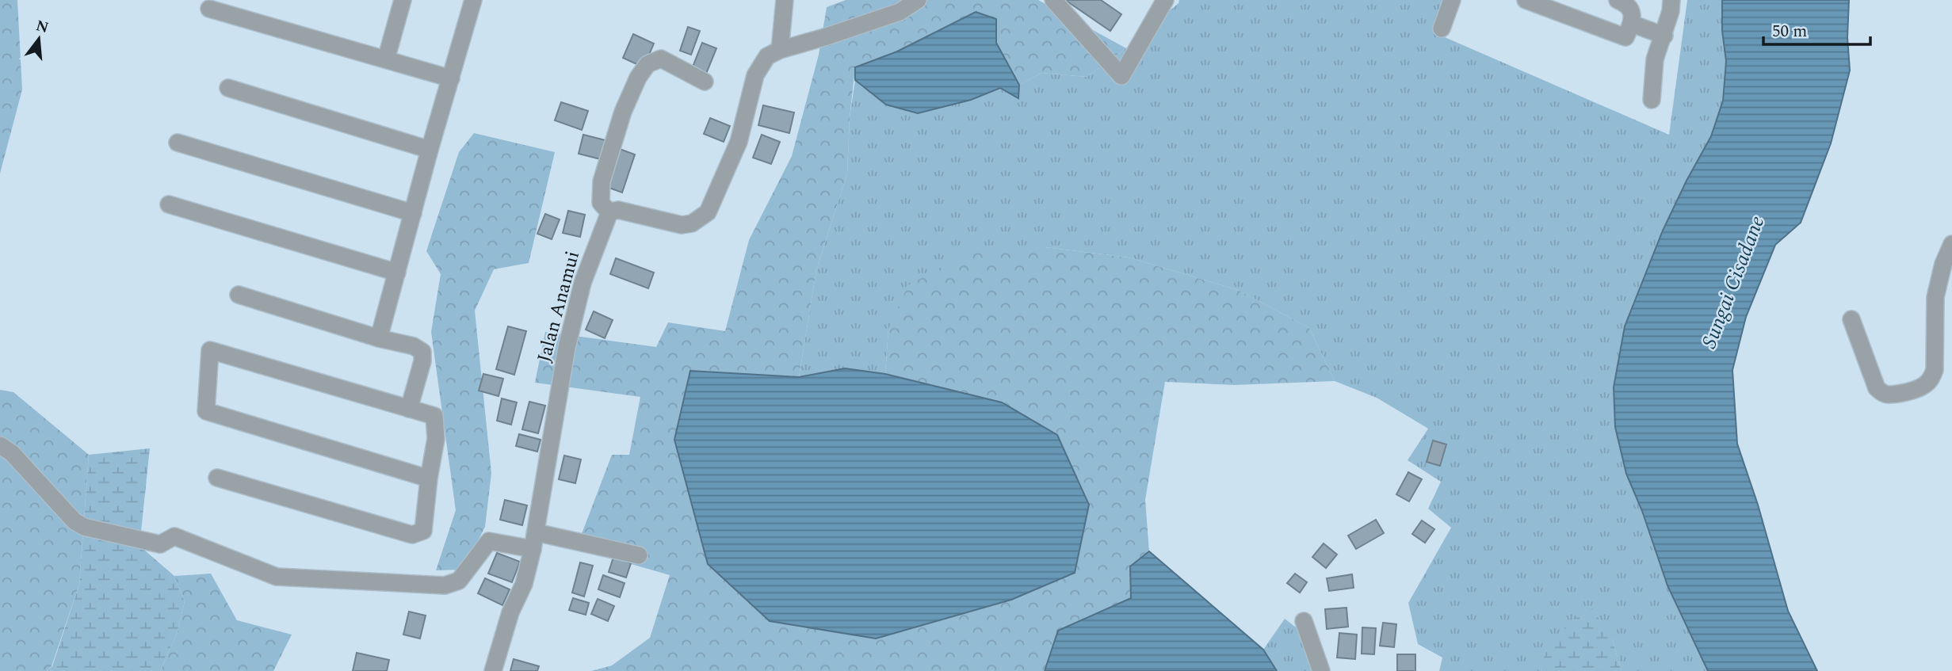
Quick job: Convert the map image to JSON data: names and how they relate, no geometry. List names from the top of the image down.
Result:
{
  "streets": {
    "street": ["Jalan Anamui"]
  },
  "water": ["Sungai Cisadane"],
  "scale_bar": "50 m",
  "north": "top"
}
